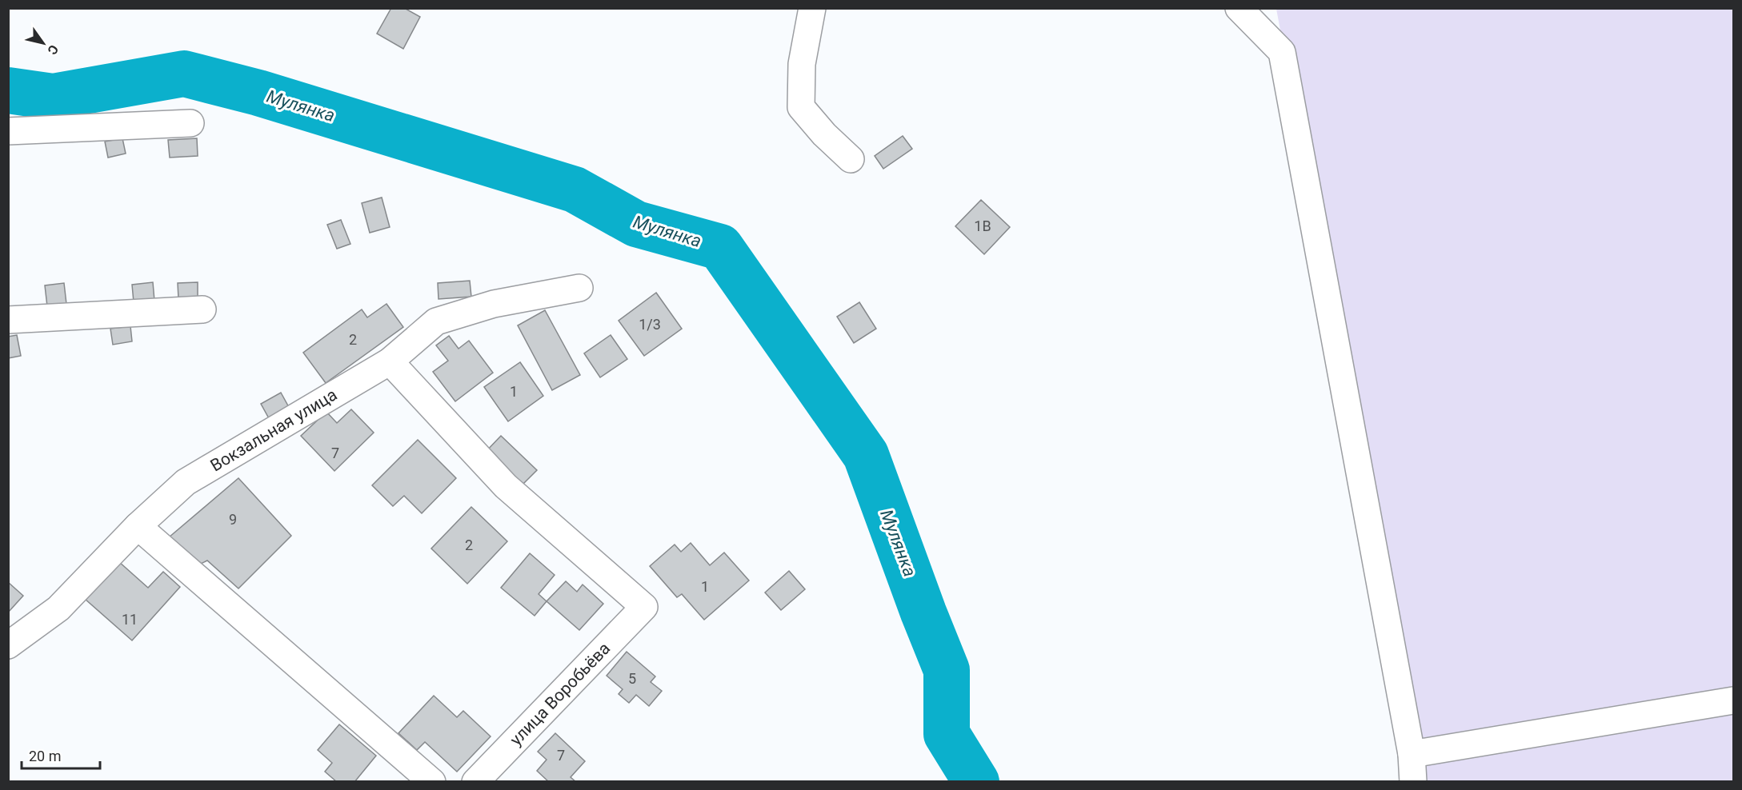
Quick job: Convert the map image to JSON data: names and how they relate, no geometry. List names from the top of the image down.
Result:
{
  "streets": {
    "street": ["Вокзальная улица", "улица Воробьёва"]
  },
  "crossings": [
    ["Вокзальная улица", "улица Воробьёва"]
  ],
  "water": ["Мулянка"],
  "house_numbers": [
    "1В",
    "1/3",
    "2",
    "1",
    "7",
    "9",
    "2",
    "1",
    "11",
    "5",
    "7"
  ],
  "scale_bar": "20 m",
  "north": "bottom right"
}
